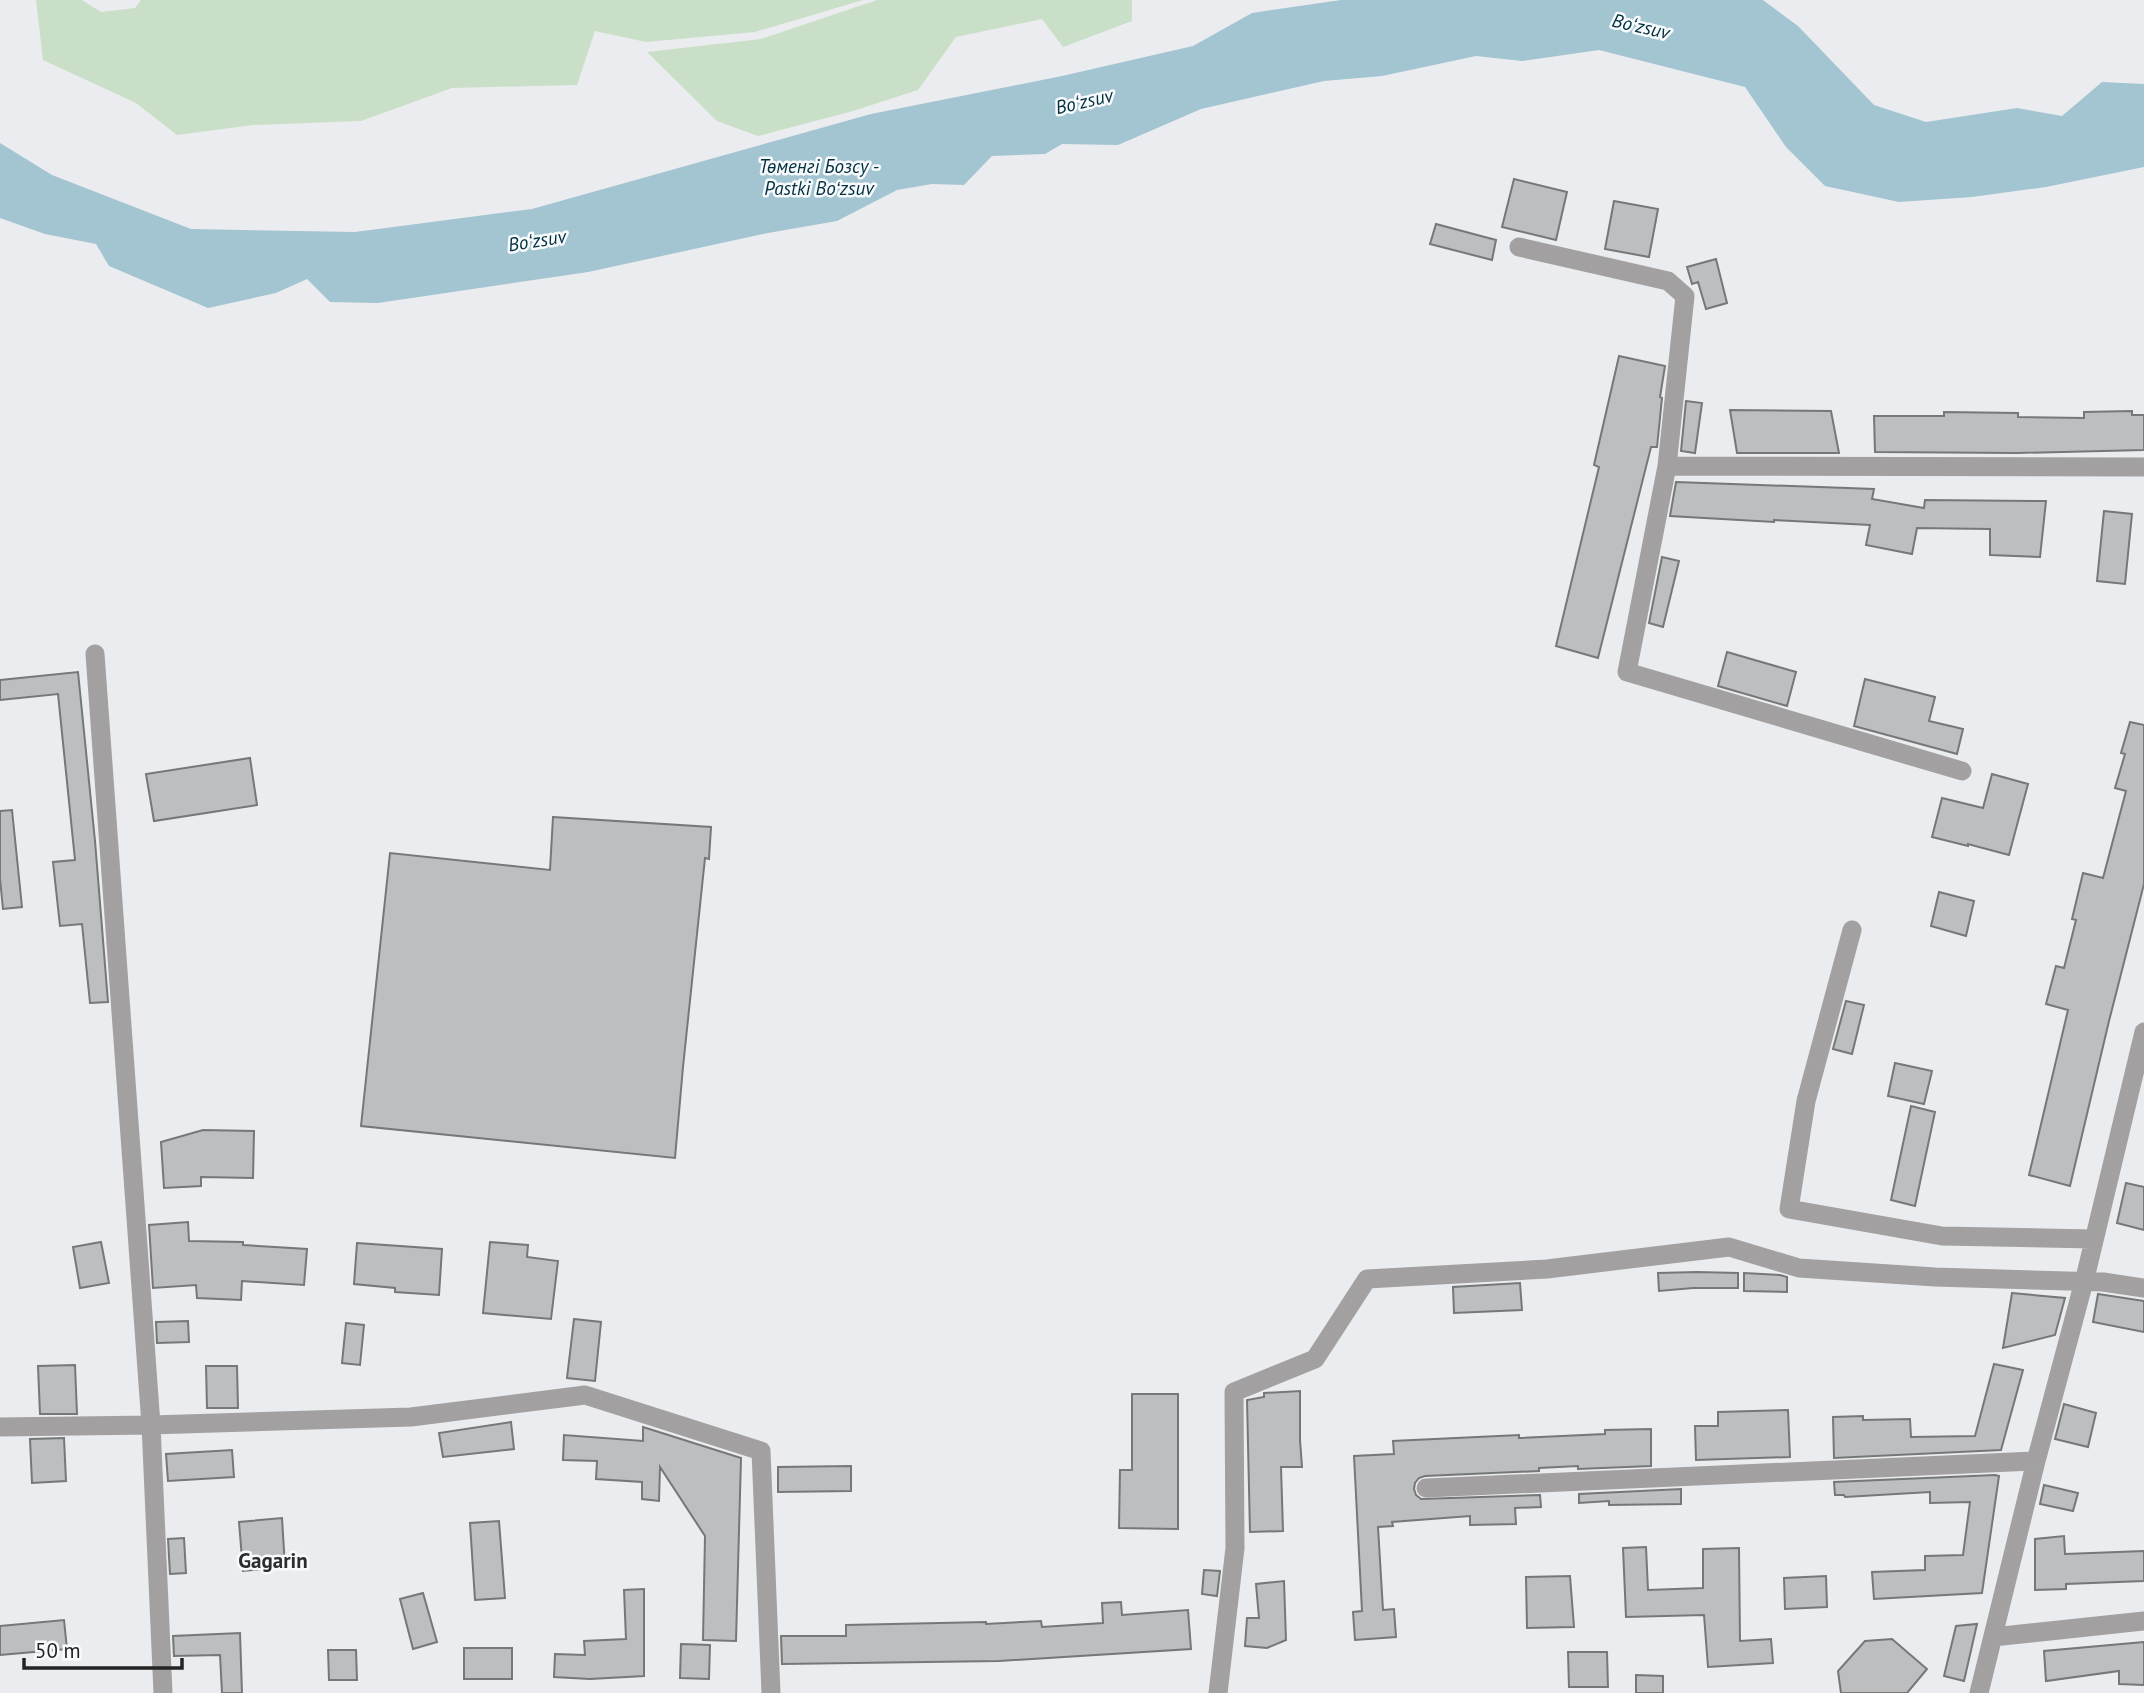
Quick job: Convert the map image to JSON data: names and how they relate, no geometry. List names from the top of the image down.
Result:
{
  "districts": ["Gagarin"],
  "water": ["Boʻzsuv", "Төменгі Бозсу - Pastki Boʻzsuv"],
  "scale_bar": "50 m"
}
